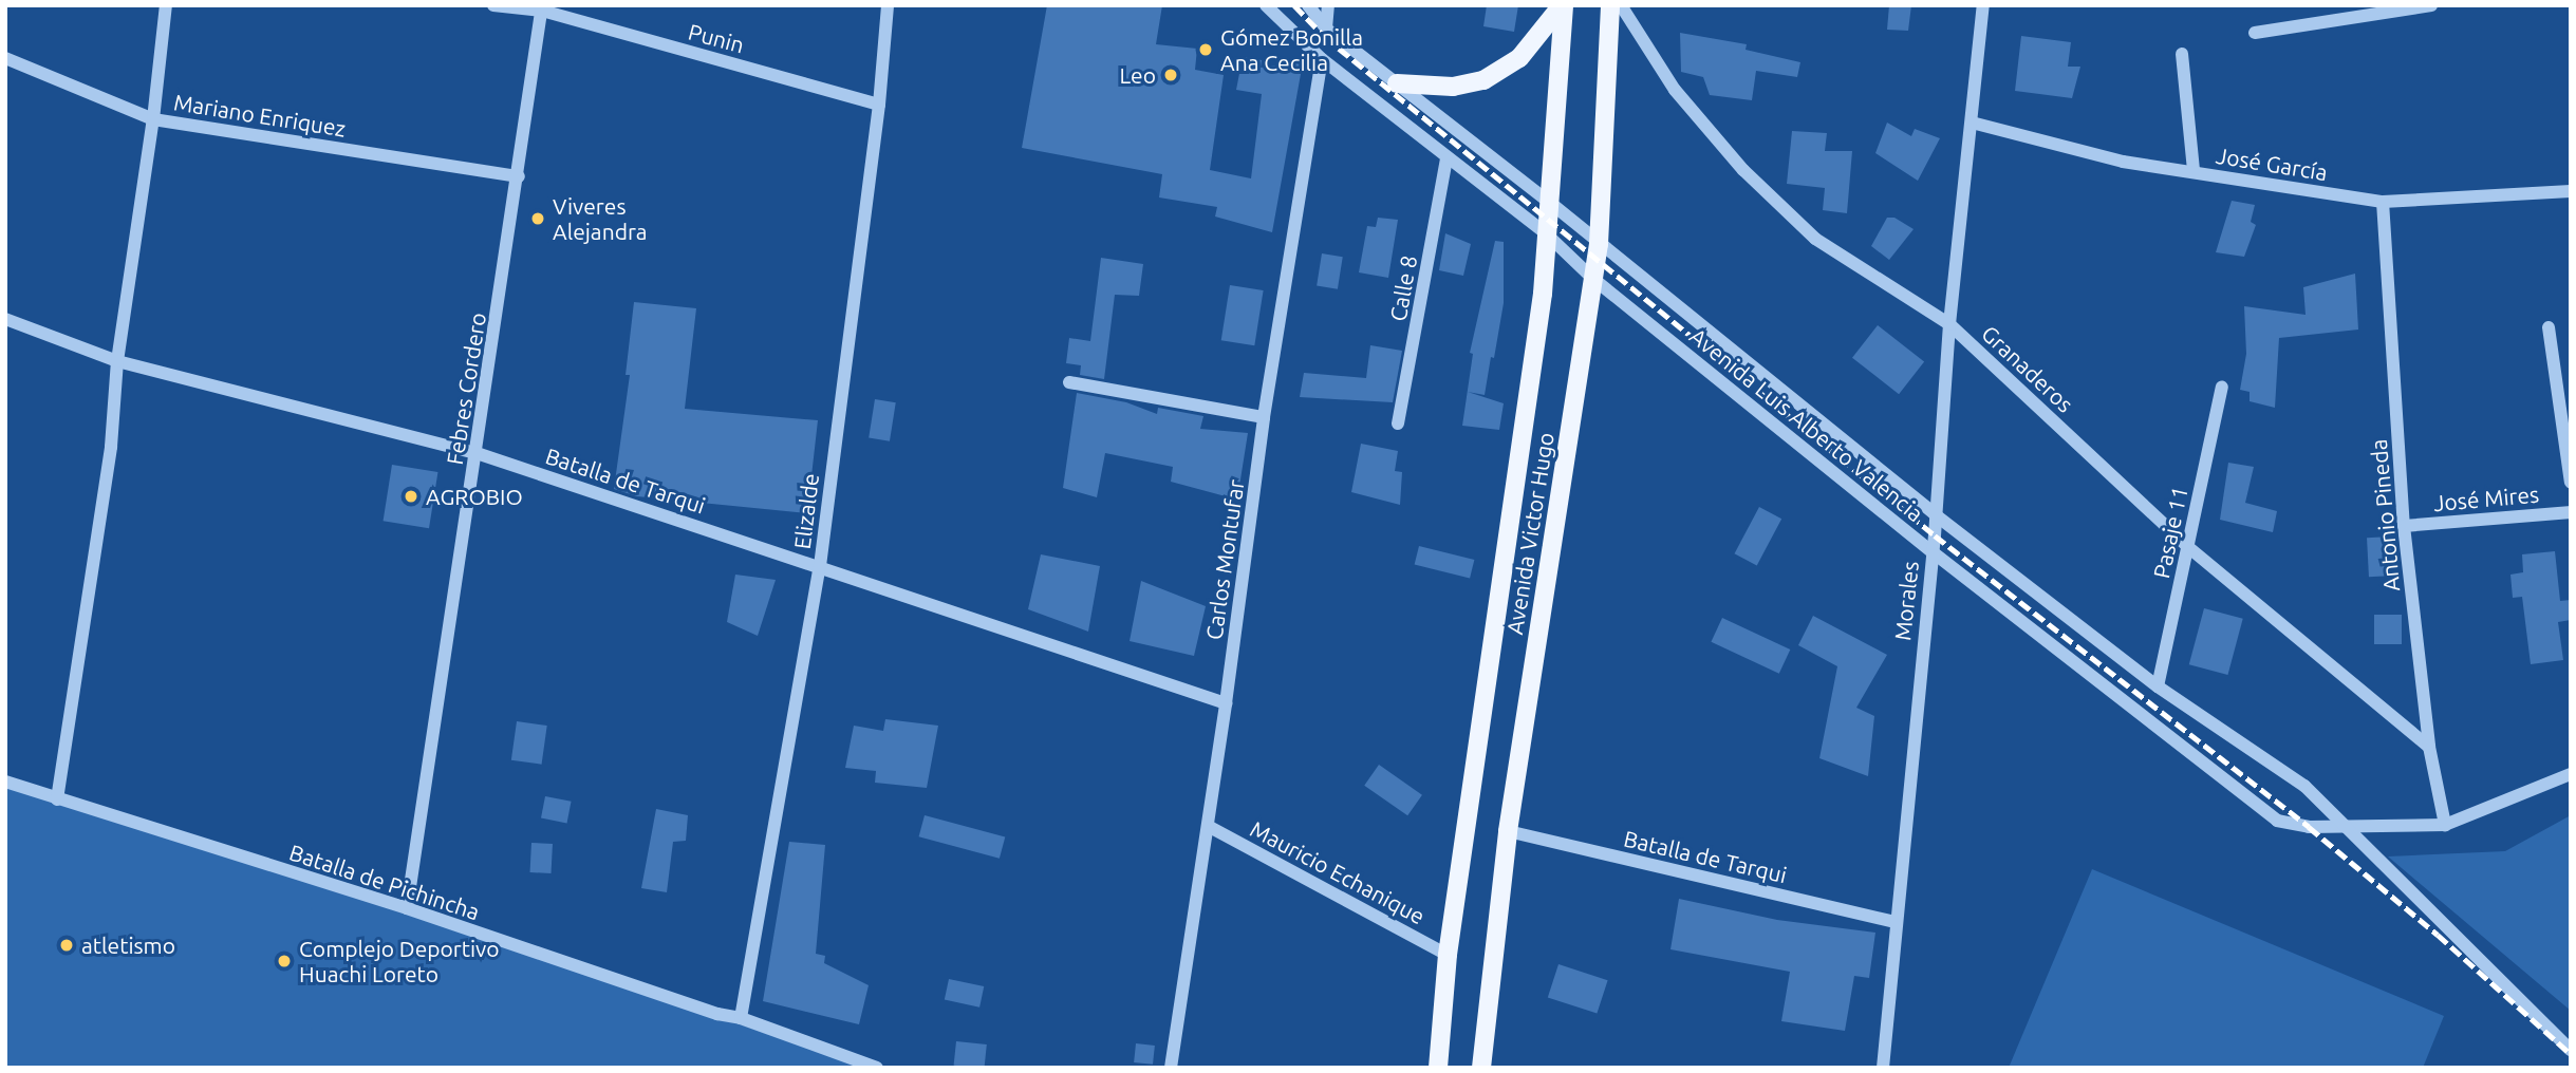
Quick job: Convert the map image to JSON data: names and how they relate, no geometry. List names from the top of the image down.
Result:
{
  "streets": {
    "main road": ["Avenida Victor Hugo"],
    "street": [
      "Punin",
      "Mariano Enriquez",
      "José García",
      "Calle 8",
      "Granaderos",
      "Febres Cordero",
      "Avenida Luis Alberto Valencia",
      "Batalla de Tarqui",
      "José Mires",
      "Elizalde",
      "Antonio Pineda",
      "Pasaje 11",
      "Carlos Montufar",
      "Morales",
      "Mauricio Echanique",
      "Batalla de Pichincha"
    ]
  },
  "crossings": [
    ["Punin", "Febres Cordero"],
    ["Punin", "Elizalde"],
    ["Mariano Enriquez", "Febres Cordero"],
    ["José García", "Antonio Pineda"],
    ["José García", "Morales"],
    ["Calle 8", "Avenida Luis Alberto Valencia"],
    ["Granaderos", "Antonio Pineda"],
    ["Granaderos", "Pasaje 11"],
    ["Granaderos", "Morales"],
    ["Febres Cordero", "Batalla de Tarqui"],
    ["Febres Cordero", "Batalla de Pichincha"],
    ["Avenida Luis Alberto Valencia", "Pasaje 11"],
    ["Avenida Luis Alberto Valencia", "Avenida Victor Hugo"],
    ["Avenida Luis Alberto Valencia", "Carlos Montufar"],
    ["Avenida Luis Alberto Valencia", "Morales"],
    ["Batalla de Tarqui", "Elizalde"],
    ["Batalla de Tarqui", "Avenida Victor Hugo"],
    ["Batalla de Tarqui", "Carlos Montufar"],
    ["Batalla de Tarqui", "Morales"],
    ["José Mires", "Antonio Pineda"],
    ["Elizalde", "Batalla de Pichincha"],
    ["Avenida Victor Hugo", "Mauricio Echanique"],
    ["Carlos Montufar", "Mauricio Echanique"]
  ],
  "places": [
    "Gómez Bonilla Ana Cecilia",
    "Leo",
    "Viveres Alejandra",
    "AGROBIO",
    "atletismo",
    "Complejo Deportivo Huachi Loreto"
  ]
}
